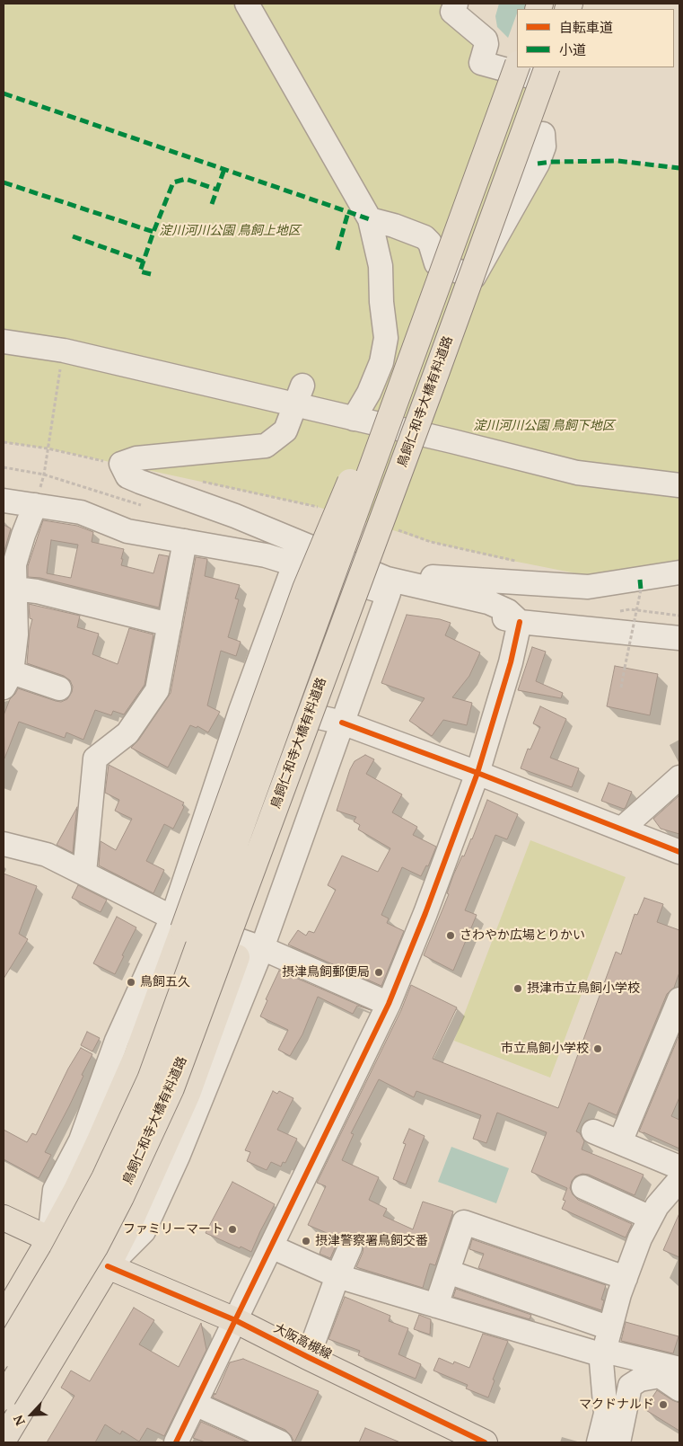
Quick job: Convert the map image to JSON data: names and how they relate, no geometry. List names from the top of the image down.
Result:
{
  "streets": {
    "main road": ["鳥飼仁和寺大橋有料道路", "大阪高槻線"]
  },
  "parks": ["淀川河川公園 鳥飼上地区", "淀川河川公園 鳥飼下地区"],
  "places": [
    "さわやか広場とりかい",
    "摂津鳥飼郵便局",
    "鳥飼五久",
    "摂津市立鳥飼小学校",
    "市立鳥飼小学校",
    "ファミリーマート",
    "摂津警察署鳥飼交番",
    "マクドナルド"
  ],
  "legend": ["自転車道", "小道"],
  "north": "bottom left"
}
